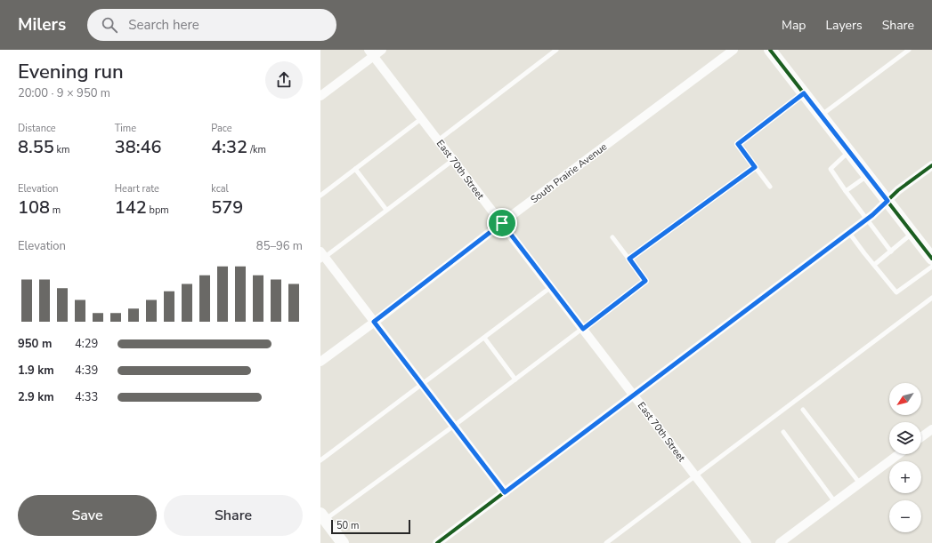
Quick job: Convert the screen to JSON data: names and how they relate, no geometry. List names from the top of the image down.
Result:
{
  "streets": {
    "street": ["East 70th Street", "South Prairie Avenue"]
  },
  "crossings": [
    ["East 70th Street", "South Prairie Avenue"]
  ],
  "scale_bar": "50 m",
  "north": "bottom left",
  "page": {
    "header": "Milers",
    "search": "Search here",
    "nav": ["Map", "Layers", "Share"],
    "heading": ["Evening run", "20:00 · 9 × 950 m"],
    "stats": [
      ["Distance", "8.55 km"],
      ["Time", "38:46"],
      ["Pace", "4:32 /km"],
      ["Elevation", "108 m"],
      ["Heart rate", "142 bpm"],
      ["kcal", "579"]
    ],
    "chart": ["Elevation", "85–96 m"],
    "list": [
      {
        "name": "950 m",
        "note": "4:29"
      },
      {
        "name": "1.9 km",
        "note": "4:39"
      },
      {
        "name": "2.9 km",
        "note": "4:33"
      }
    ],
    "map_buttons": ["+", "−"],
    "buttons": ["Save", "Share"],
    "scale": "50 m"
  }
}
